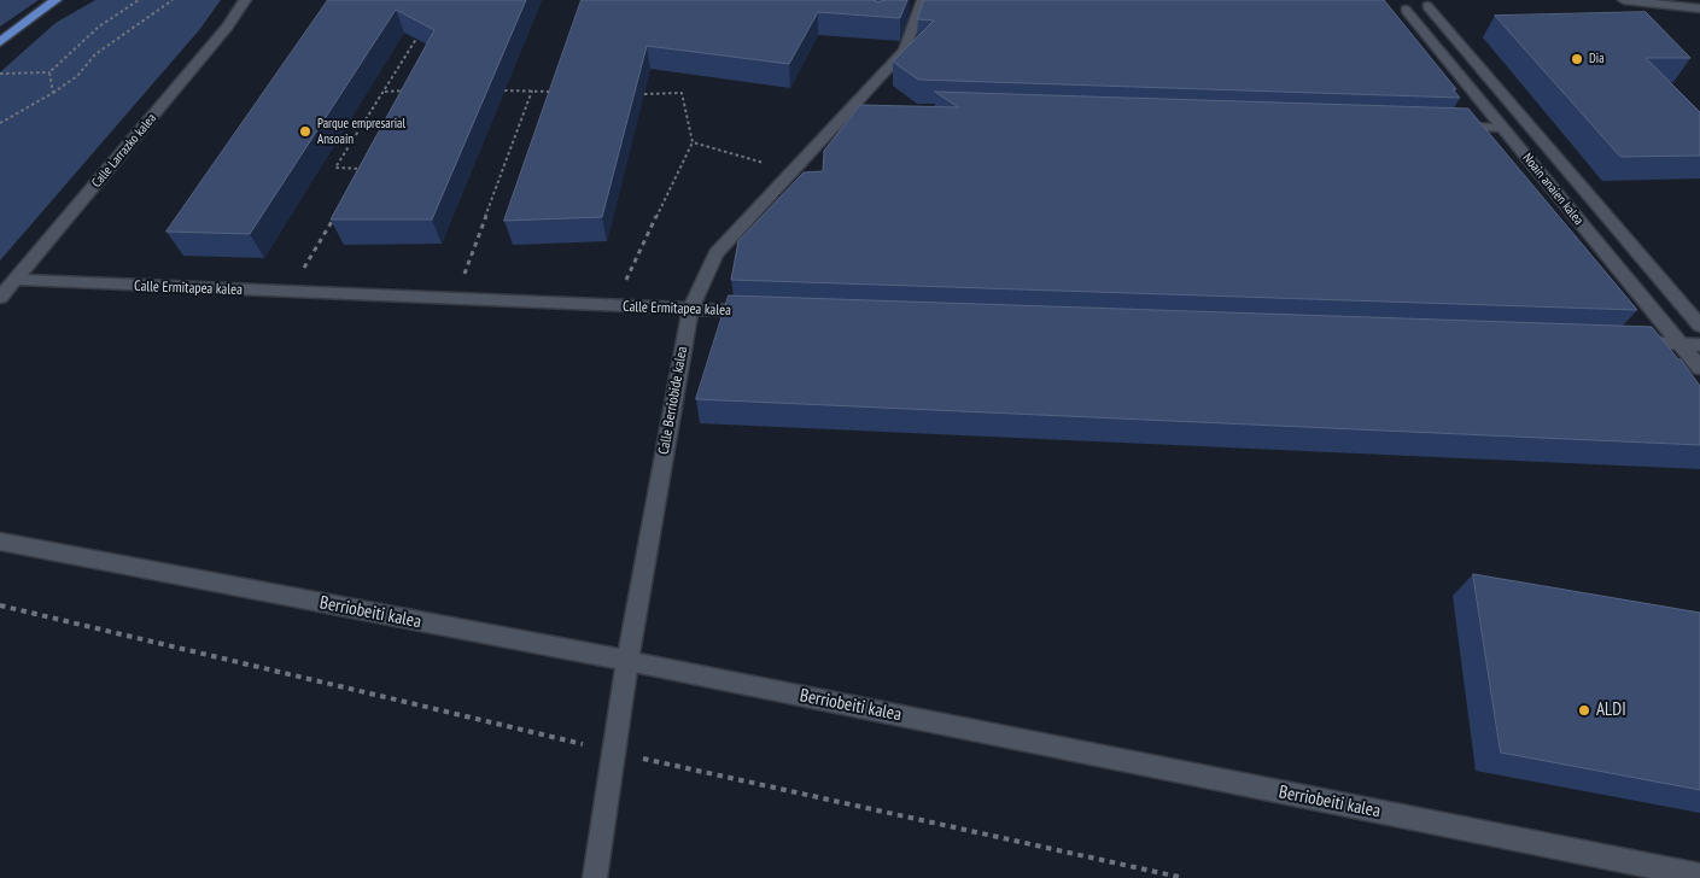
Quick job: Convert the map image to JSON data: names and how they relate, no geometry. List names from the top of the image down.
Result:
{
  "streets": {
    "street": [
      "Calle Larrazko kalea",
      "Noain anaien kalea",
      "Calle Ermitapea kalea",
      "Calle Berriobide kalea",
      "Berriobeiti kalea"
    ]
  },
  "crossings": [
    ["Calle Larrazko kalea", "Calle Ermitapea kalea"],
    ["Calle Ermitapea kalea", "Calle Berriobide kalea"],
    ["Calle Berriobide kalea", "Berriobeiti kalea"]
  ],
  "places": ["Dia", "Parque empresarial Ansoain", "ALDI"]
}
